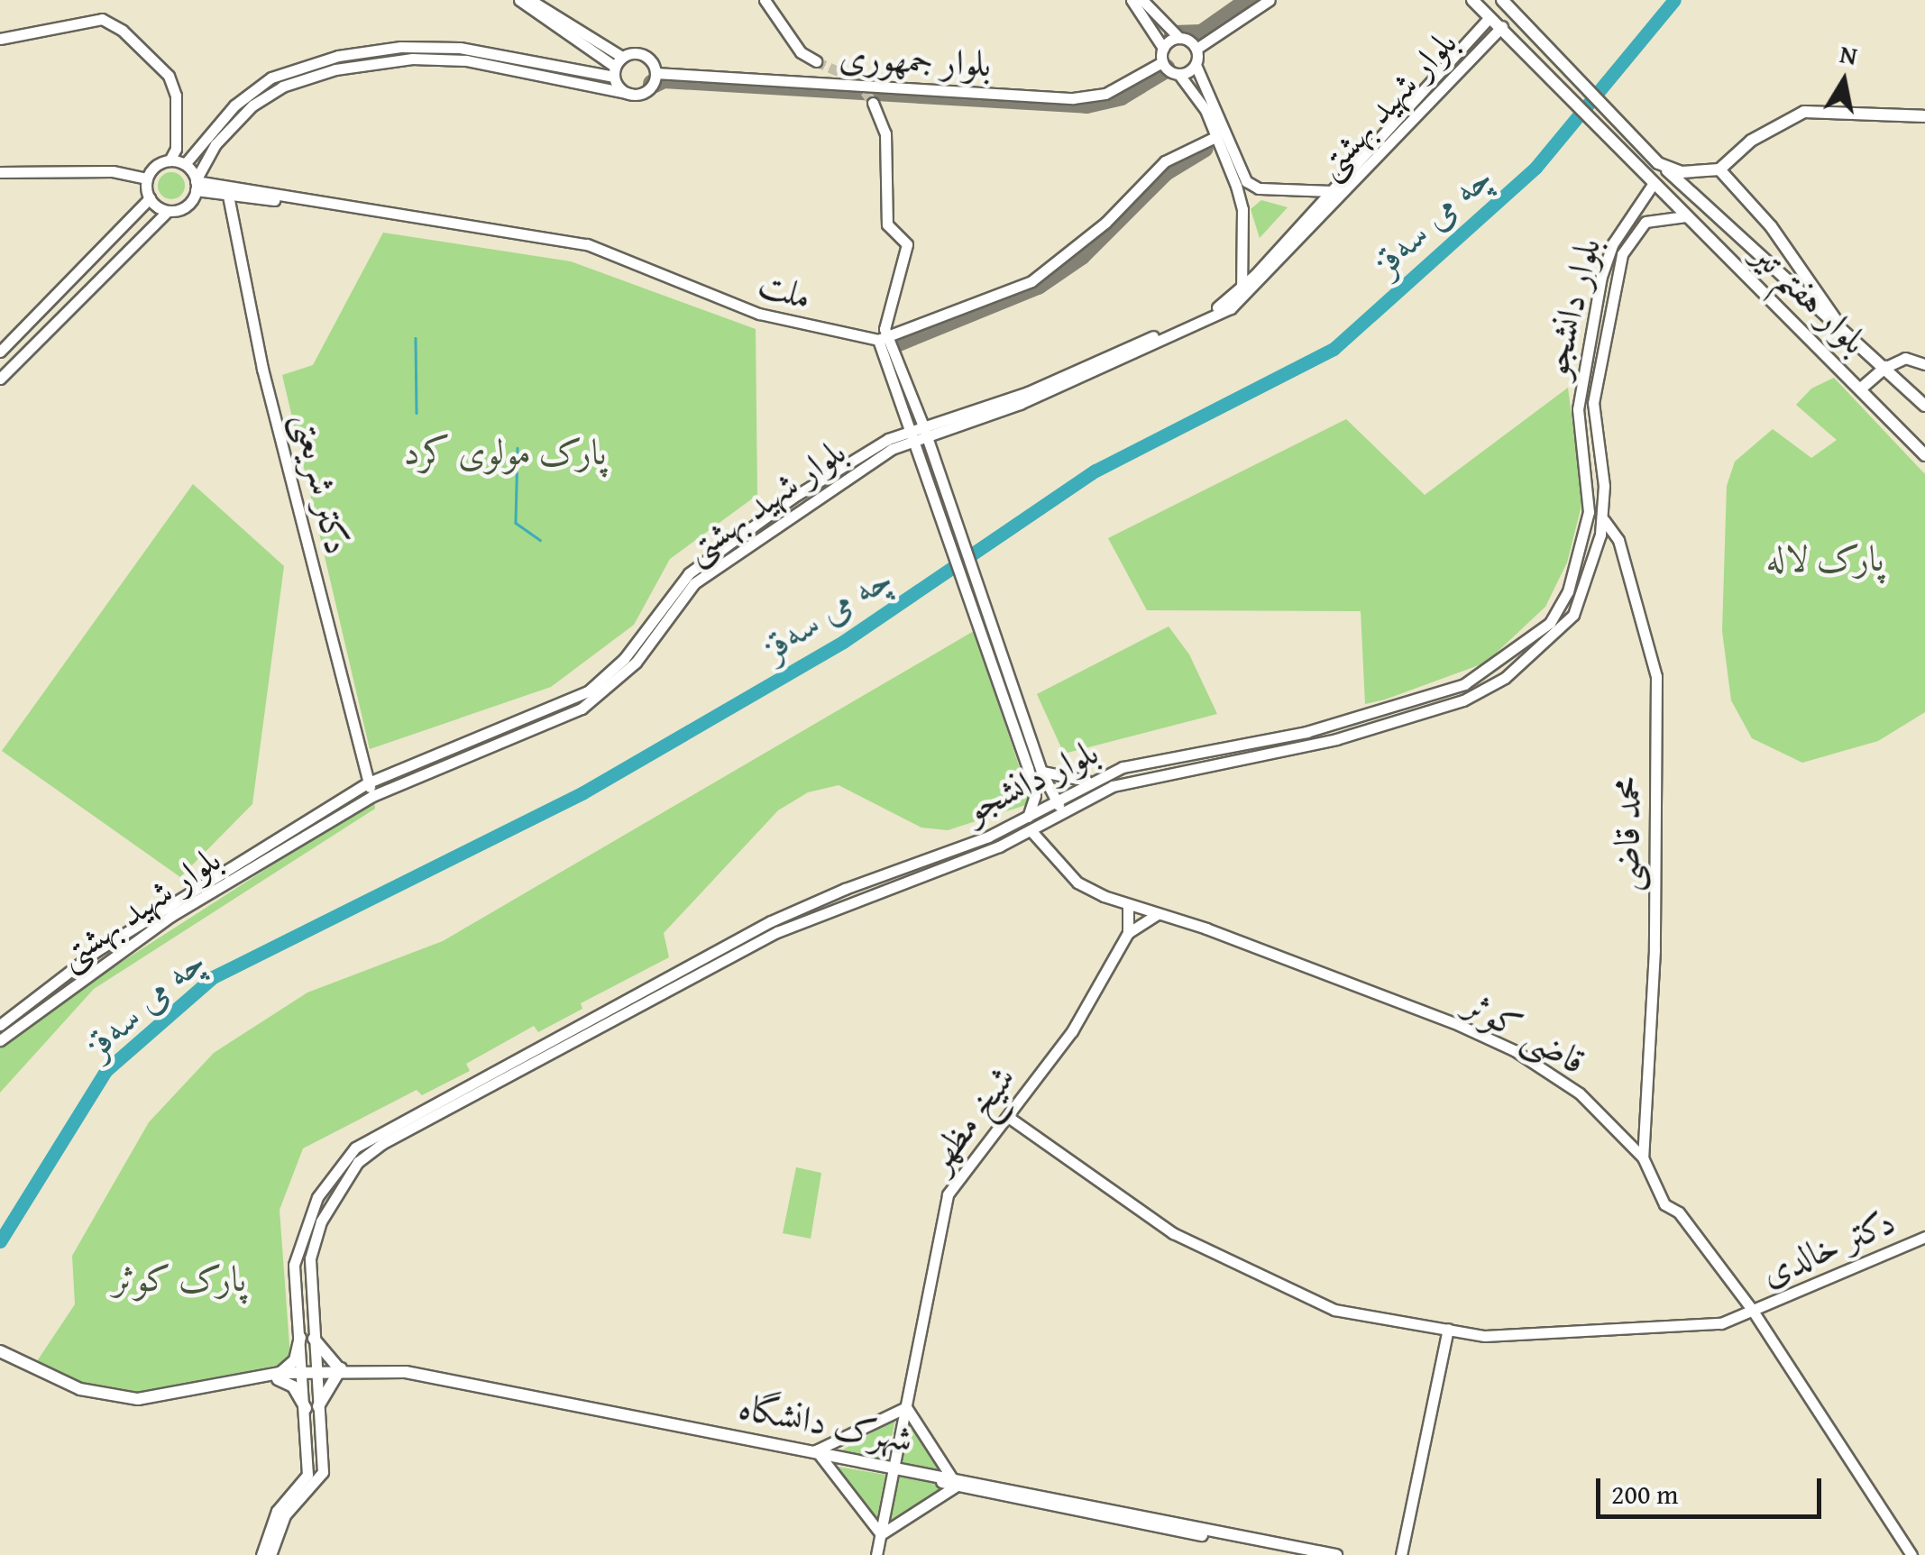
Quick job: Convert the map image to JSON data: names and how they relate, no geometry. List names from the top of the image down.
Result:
{
  "streets": {
    "main road": [
      "بلوار جمهوری",
      "بلوار شهید بهشتی",
      "ملت",
      "بلوار هفتم تیر",
      "بلوار دانشجو",
      "دکتر شریعتی",
      "محمد قاضی",
      "قاضی کوثر",
      "شیخ مظهر",
      "دکتر خالدی",
      "شهرک دانشگاه"
    ]
  },
  "crossings": [
    ["بلوار شهید بهشتی", "بلوار هفتم تیر"],
    ["بلوار شهید بهشتی", "دکتر شریعتی"],
    ["ملت", "دکتر شریعتی"],
    ["بلوار هفتم تیر", "بلوار دانشجو"],
    ["بلوار دانشجو", "محمد قاضی"],
    ["بلوار دانشجو", "قاضی کوثر"],
    ["بلوار دانشجو", "شهرک دانشگاه"],
    ["محمد قاضی", "قاضی کوثر"],
    ["قاضی کوثر", "دکتر خالدی"],
    ["شیخ مظهر", "دکتر خالدی"],
    ["شیخ مظهر", "شهرک دانشگاه"]
  ],
  "water": ["چە می سەقز"],
  "parks": ["پارک مولوی کرد", "پارک لاله", "پارک کوثر"],
  "scale_bar": "200 m",
  "north": "top"
}
